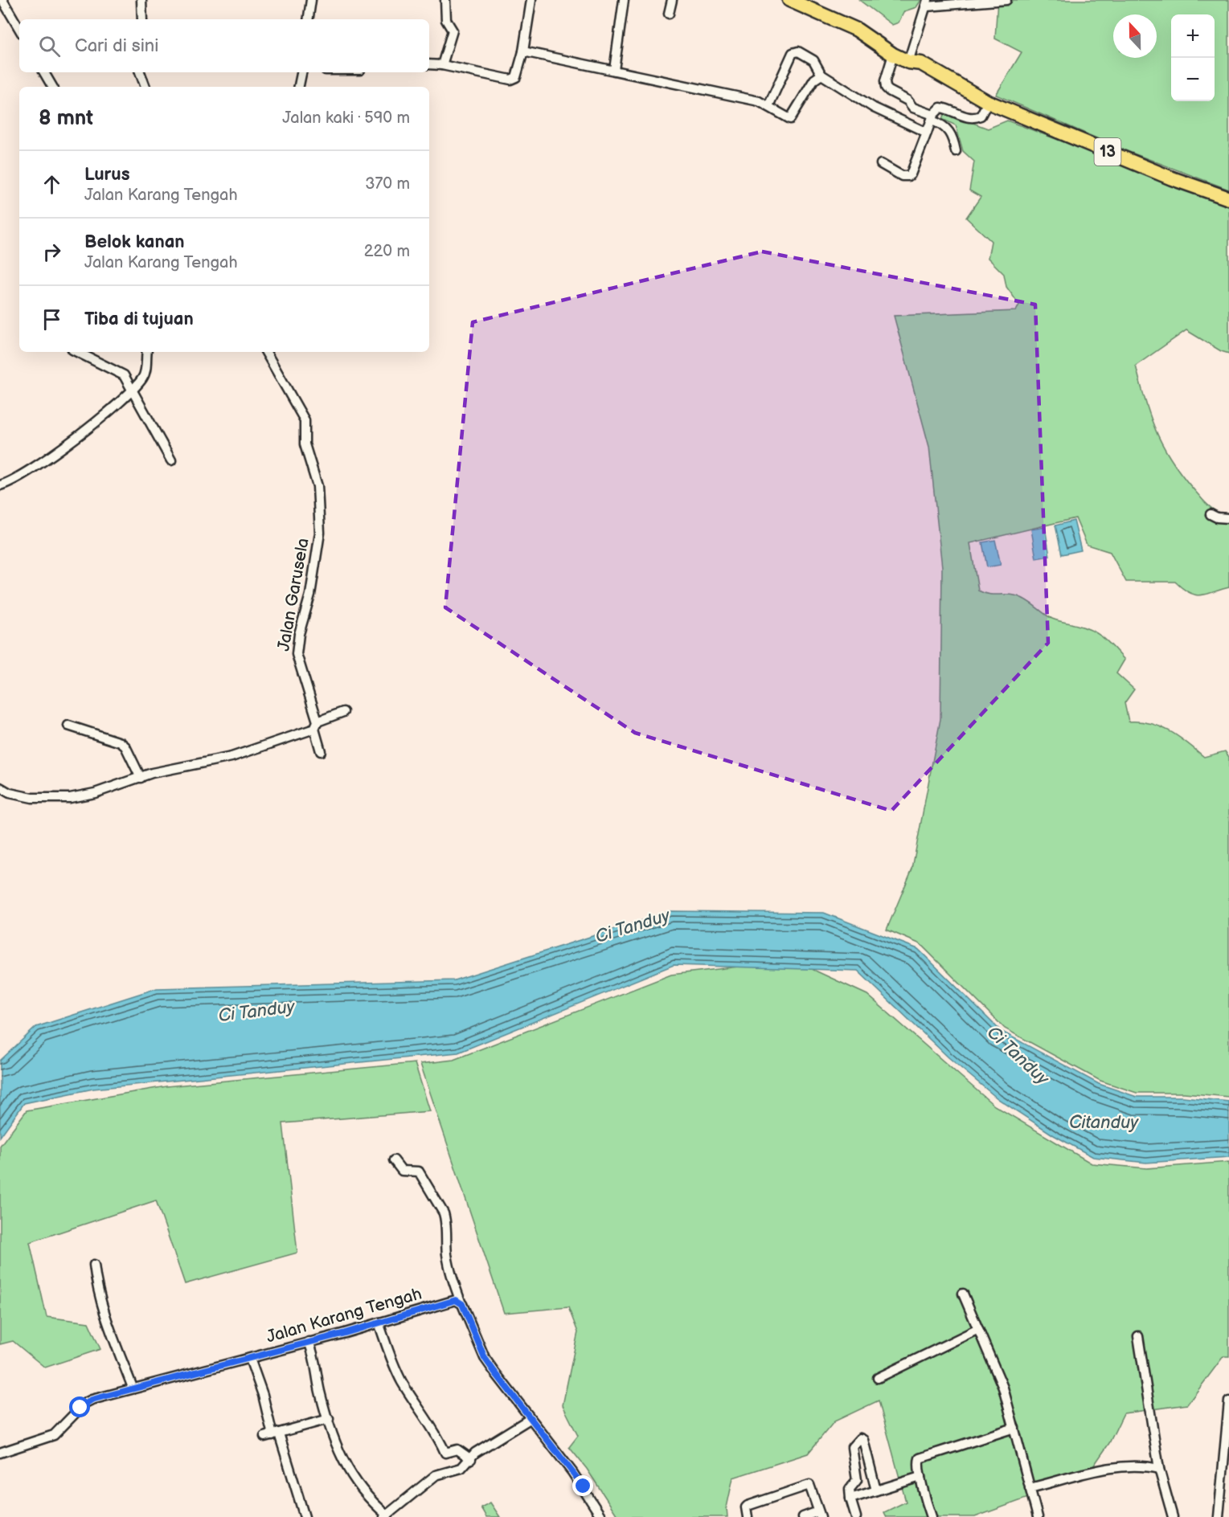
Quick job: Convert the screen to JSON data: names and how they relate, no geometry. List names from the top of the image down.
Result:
{
  "streets": {
    "highway": ["13"],
    "street": ["Jalan Garusela", "Jalan Karang Tengah"]
  },
  "water": ["Ci Tanduy", "Citanduy"],
  "north": "top",
  "page": {
    "map_buttons": ["+", "−"],
    "search": "Cari di sini",
    "heading": ["8 mnt", "Jalan kaki · 590 m"],
    "list": [
      ["Lurus", "Jalan Karang Tengah", "370 m"],
      ["Belok kanan", "Jalan Karang Tengah", "220 m"],
      "Tiba di tujuan"
    ]
  }
}
